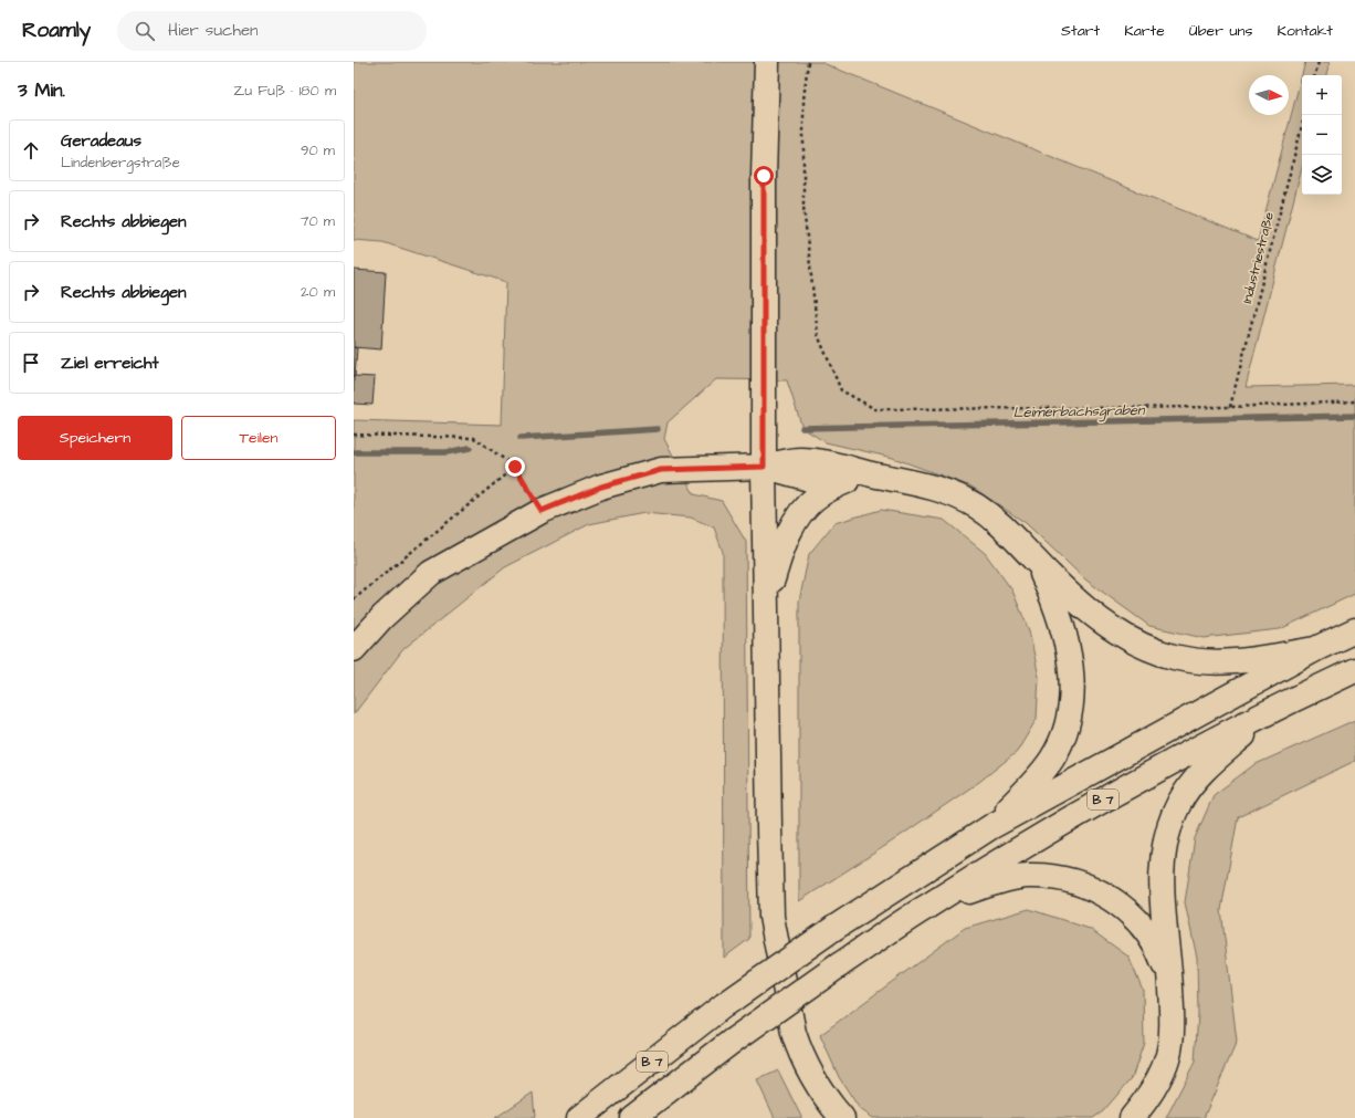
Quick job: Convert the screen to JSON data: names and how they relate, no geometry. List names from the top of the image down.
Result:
{
  "streets": {
    "main road": ["B 7"],
    "path": ["Industriestraße"]
  },
  "water": ["Leimerbachsgraben"],
  "north": "right",
  "page": {
    "header": "Roamly",
    "search": "Hier suchen",
    "nav": [
      "Start",
      "Karte",
      "Über uns",
      "Kontakt"
    ],
    "heading": ["3 Min.", "Zu Fuß · 180 m"],
    "map_buttons": ["+", "−"],
    "list": [
      ["Geradeaus", "Lindenbergstraße", "90 m"],
      ["Rechts abbiegen", "70 m"],
      ["Rechts abbiegen", "20 m"],
      "Ziel erreicht"
    ],
    "buttons": ["Speichern", "Teilen"]
  }
}
